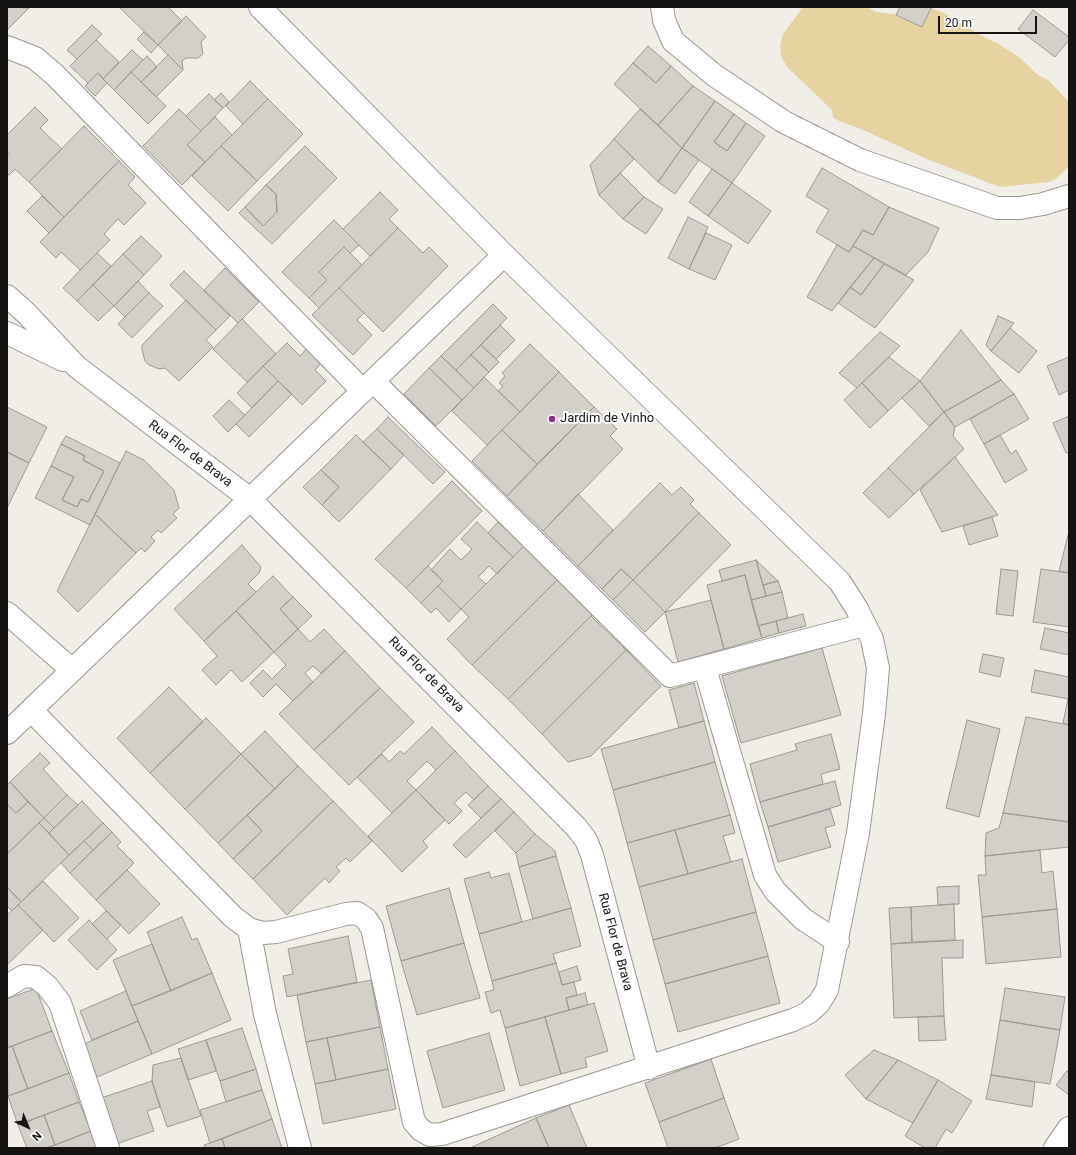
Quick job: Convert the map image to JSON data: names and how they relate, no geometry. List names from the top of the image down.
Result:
{
  "streets": {
    "street": ["Rua Flor de Brava"]
  },
  "places": ["Jardim de Vinho"],
  "scale_bar": "20 m",
  "north": "bottom right"
}
